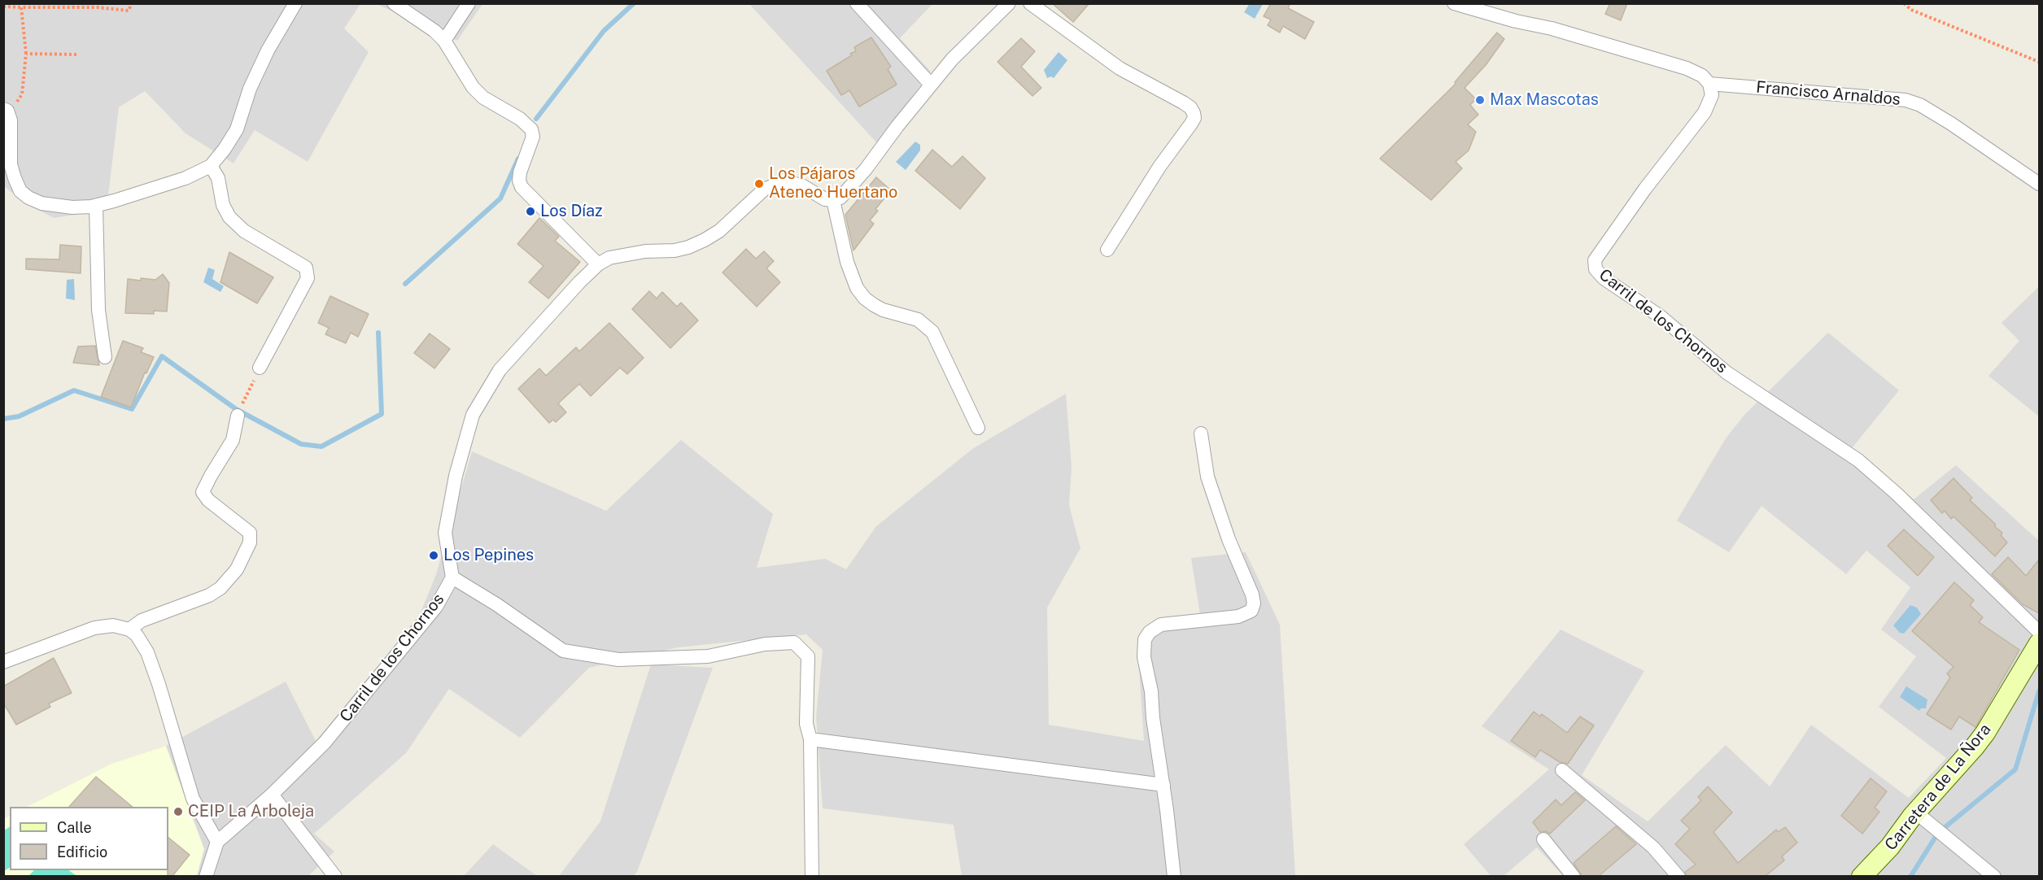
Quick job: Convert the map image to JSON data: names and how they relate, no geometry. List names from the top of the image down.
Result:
{
  "streets": {
    "main road": ["Carretera de La Ñora"],
    "street": ["Francisco Arnaldos", "Carril de los Chornos"]
  },
  "crossings": [
    ["Francisco Arnaldos", "Carril de los Chornos"]
  ],
  "places": [
    "Max Mascotas",
    "Los Pájaros Ateneo Huertano",
    "Los Díaz",
    "Los Pepines",
    "CEIP La Arboleja"
  ],
  "legend": ["Calle", "Edificio"]
}
